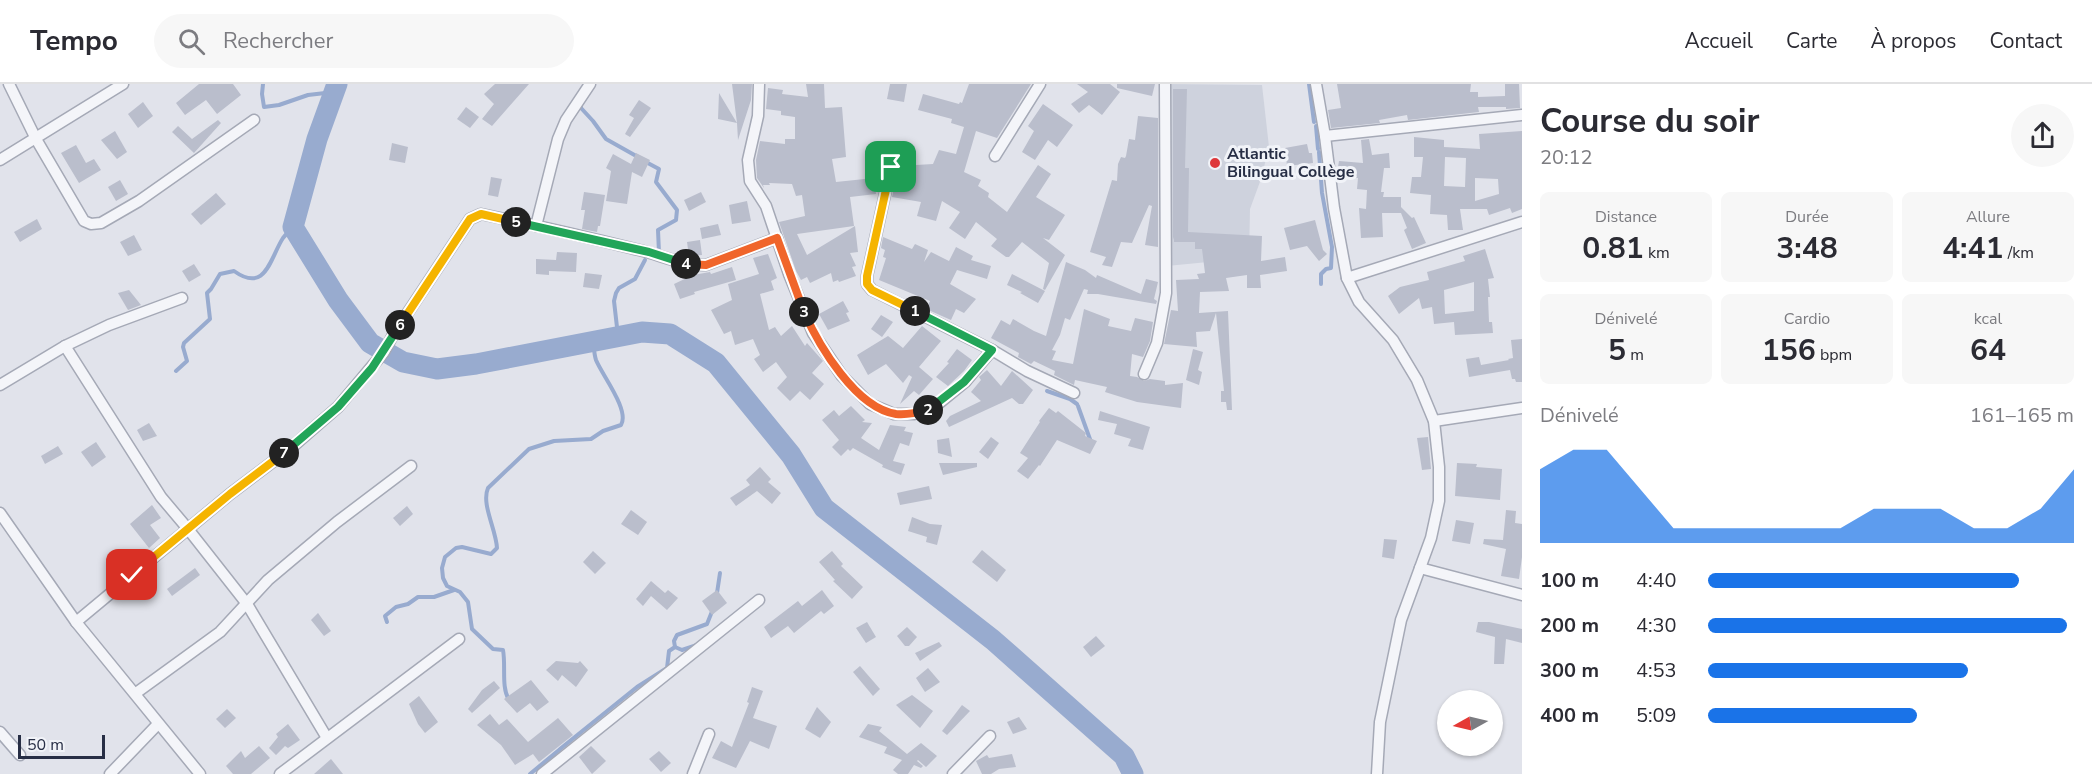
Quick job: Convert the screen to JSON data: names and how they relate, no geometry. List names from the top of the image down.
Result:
{
  "places": ["Atlantic Bilingual Collège"],
  "scale_bar": "50 m",
  "north": "left",
  "page": {
    "header": "Tempo",
    "search": "Rechercher",
    "nav": [
      "Accueil",
      "Carte",
      "À propos",
      "Contact"
    ],
    "heading": ["Course du soir", "20:12"],
    "stats": [
      ["Distance", "0.81 km"],
      ["Durée", "3:48"],
      ["Allure", "4:41 /km"],
      ["Dénivelé", "5 m"],
      ["Cardio", "156 bpm"],
      ["kcal", "64"]
    ],
    "pins": [
      "5",
      "4",
      "1",
      "3",
      "6",
      "2",
      "7"
    ],
    "chart": ["Dénivelé", "161–165 m"],
    "list": [
      {
        "name": "100 m",
        "note": "4:40"
      },
      {
        "name": "200 m",
        "note": "4:30"
      },
      {
        "name": "300 m",
        "note": "4:53"
      },
      {
        "name": "400 m",
        "note": "5:09"
      }
    ],
    "scale": "50 m"
  }
}
